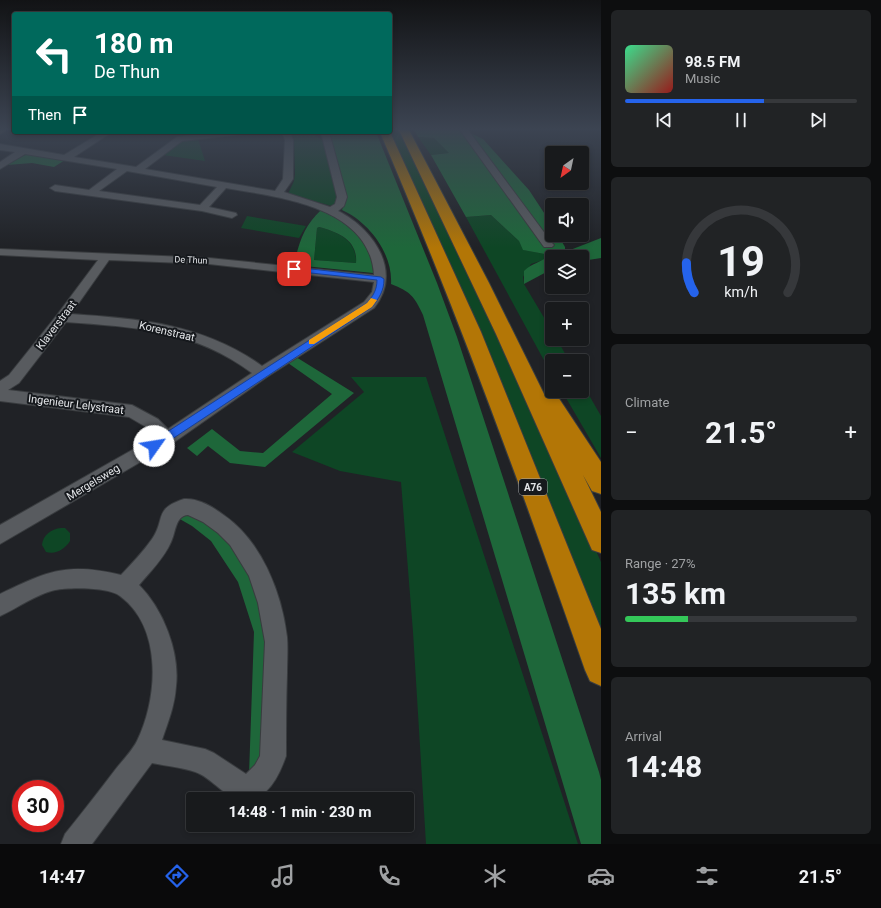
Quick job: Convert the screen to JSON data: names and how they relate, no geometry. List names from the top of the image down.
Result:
{
  "streets": {
    "highway": ["A76"],
    "street": [
      "De Thun",
      "Klaverstraat",
      "Korenstraat",
      "Ingenieur Lelystraat",
      "Mergelsweg"
    ]
  },
  "crossings": [
    ["De Thun", "Klaverstraat"],
    ["De Thun", "Mergelsweg"],
    ["Klaverstraat", "Korenstraat"],
    ["Korenstraat", "Mergelsweg"],
    ["Ingenieur Lelystraat", "Mergelsweg"]
  ],
  "north": "bottom left",
  "page": {
    "turn": ["180 m", "De Thun"],
    "song": ["98.5 FM", "Music"],
    "then": "Then",
    "map_buttons": ["+", "−"],
    "tile": [
      "Climate",
      ["Range · 27%", "135 km"],
      ["Arrival", "14:48"]
    ],
    "heat": ["−", "21.5°", "+"],
    "limit": "30",
    "trip": "14:48 · 1 min · 230 m",
    "tabs": ["14:47", "21.5°"],
    "gauge": ["19", "km/h"]
  }
}
